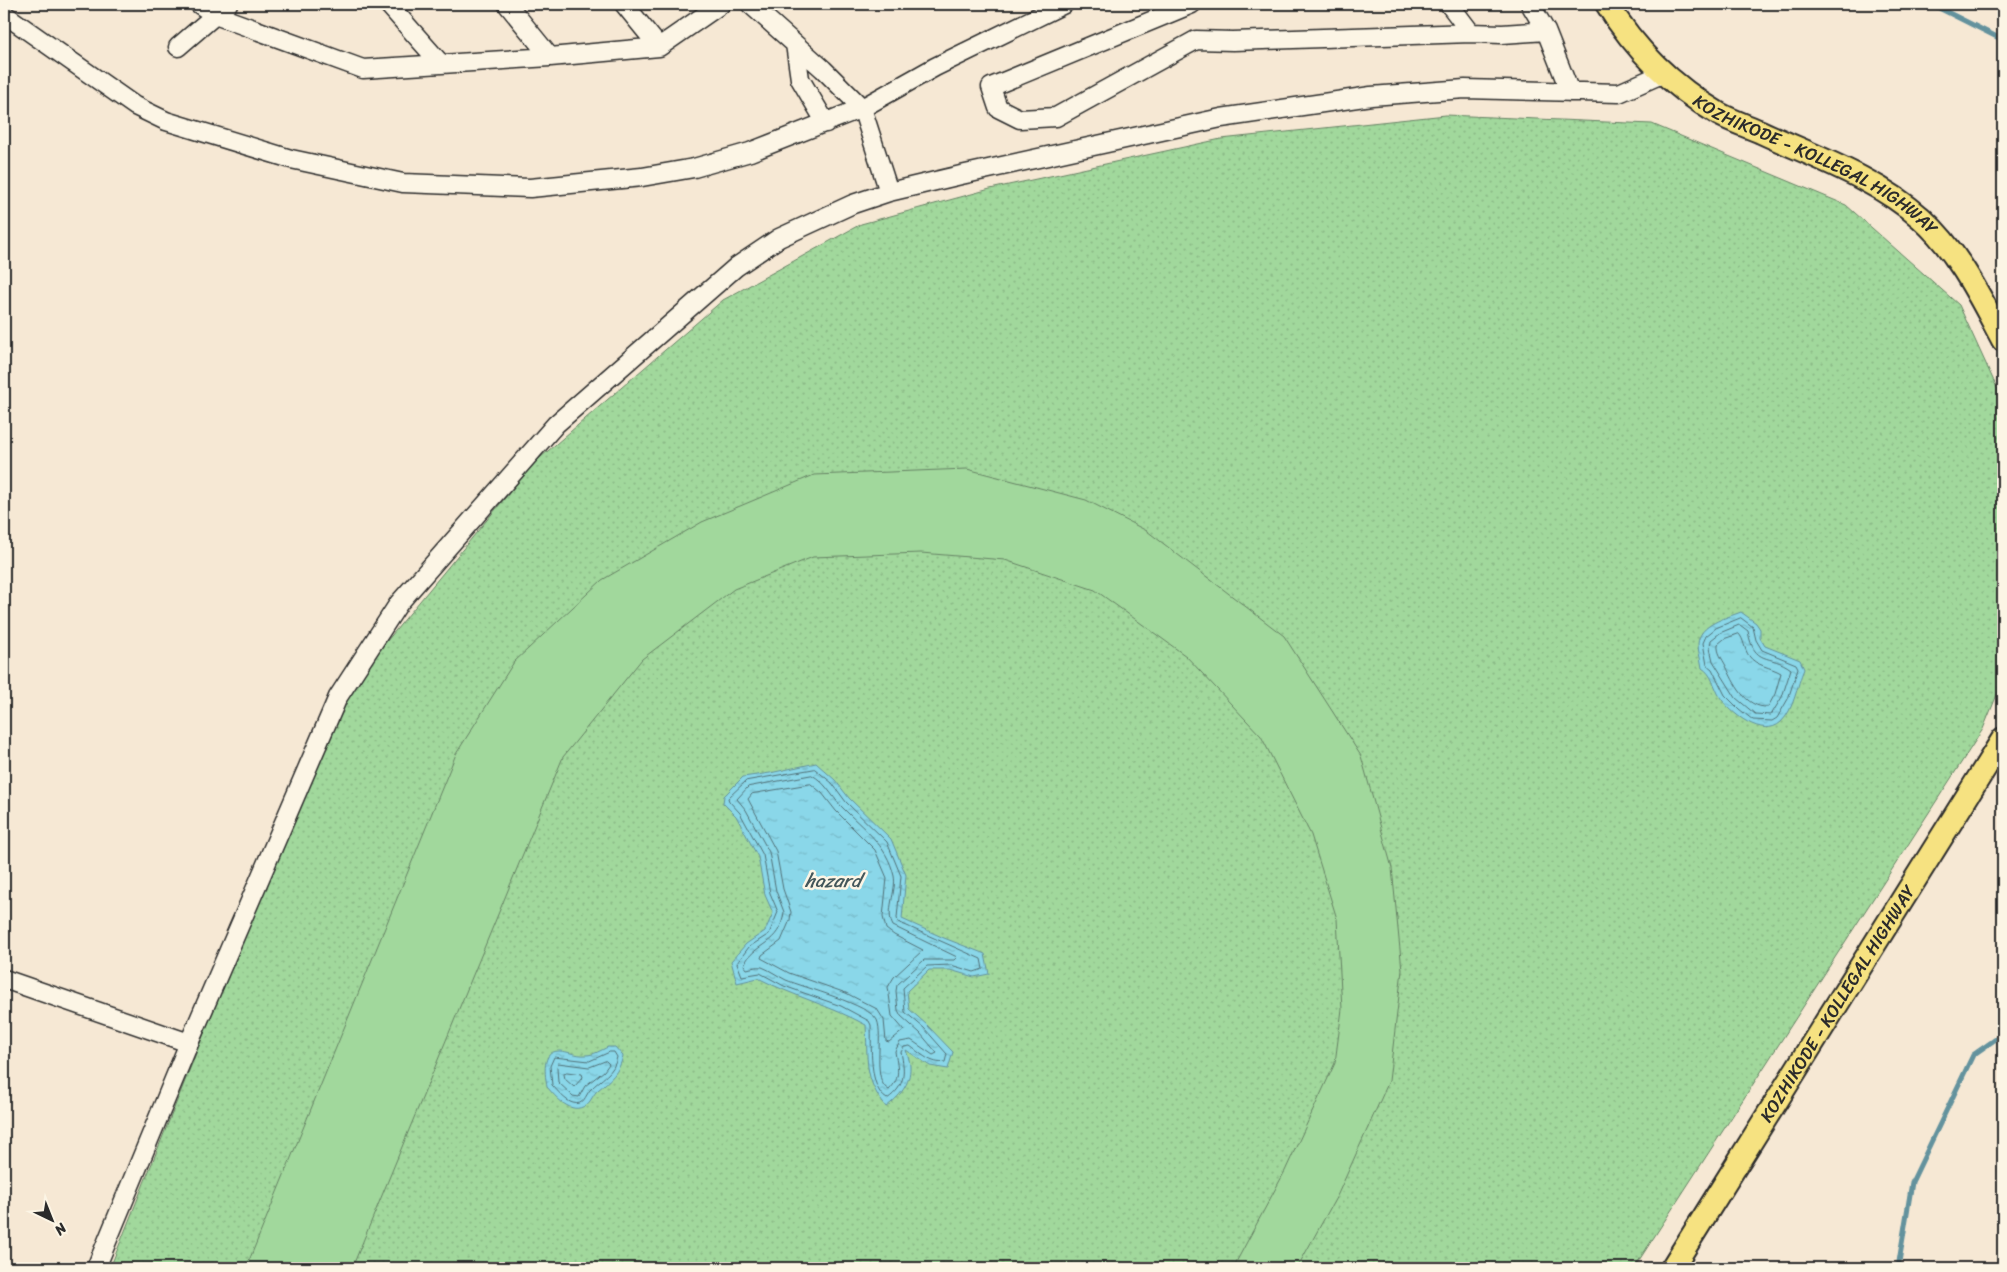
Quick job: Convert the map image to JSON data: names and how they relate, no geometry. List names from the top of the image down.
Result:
{
  "streets": {
    "main road": ["KOZHIKODE - KOLLEGAL HIGHWAY"]
  },
  "water": ["hazard"],
  "north": "bottom right"
}
